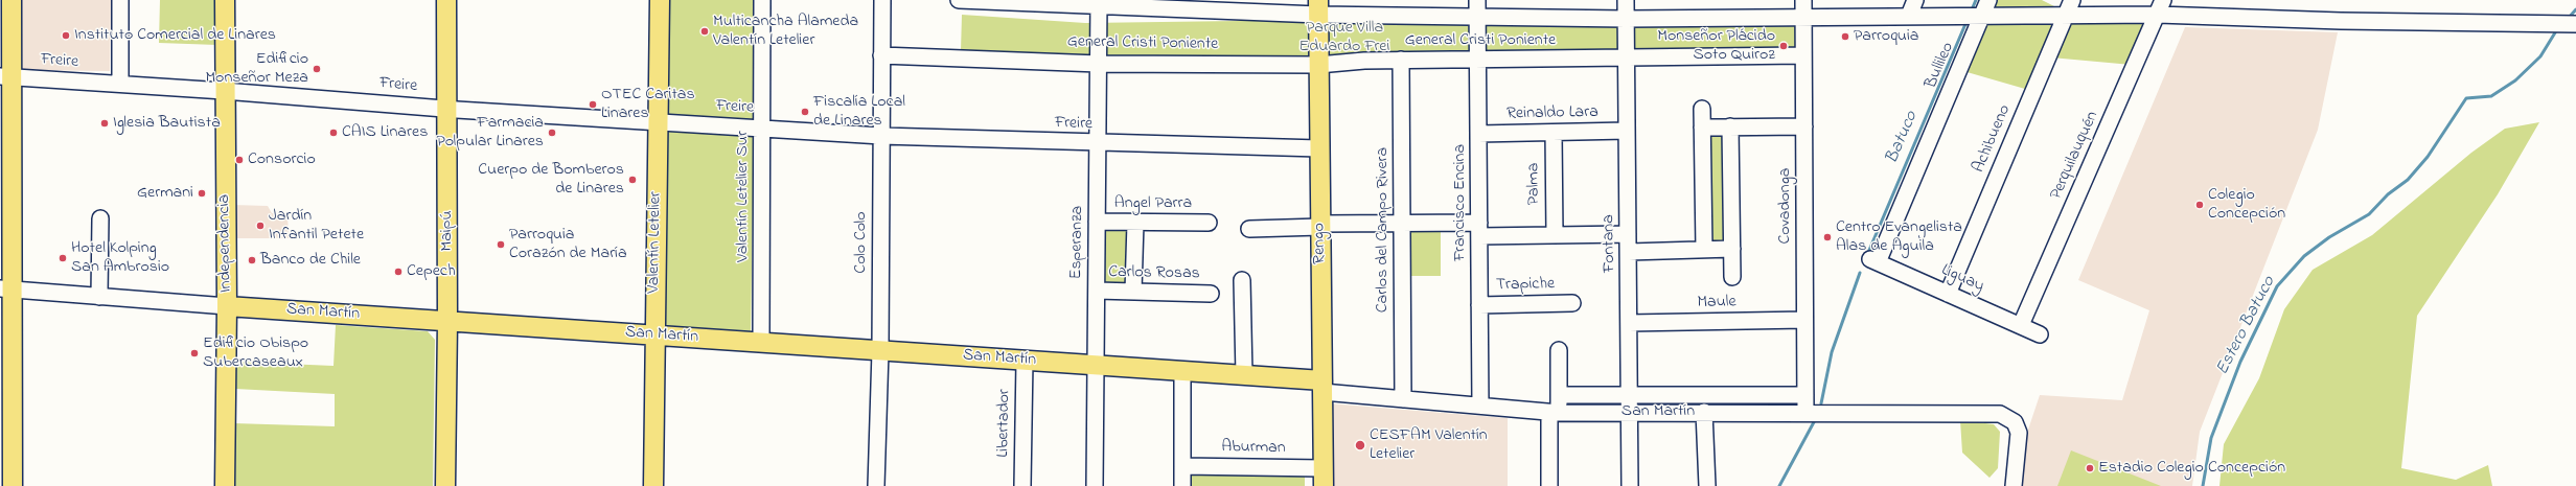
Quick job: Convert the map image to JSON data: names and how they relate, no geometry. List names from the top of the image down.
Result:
{
  "streets": {
    "main road": [
      "Maipú",
      "Valentín Letelier",
      "Independencia",
      "Rengo",
      "San Martín"
    ],
    "street": [
      "General Cristi Poniente",
      "Freire",
      "Bullileo",
      "Reinaldo Lara",
      "Achibueno",
      "Perquilauquén",
      "Palma",
      "Valentín Letelier Sur",
      "Francisco Encina",
      "Angel Parra",
      "Covadonga",
      "Carlos del Campo Rivera",
      "Colo Colo",
      "Esperanza",
      "Fontana",
      "Carlos Rosas",
      "Liguay",
      "Trapiche",
      "Maule",
      "Libertador",
      "Aburman"
    ]
  },
  "crossings": [
    ["General Cristi Poniente", "Francisco Encina"],
    ["General Cristi Poniente", "Covadonga"],
    ["General Cristi Poniente", "Carlos del Campo Rivera"],
    ["General Cristi Poniente", "Colo Colo"],
    ["General Cristi Poniente", "Esperanza"],
    ["General Cristi Poniente", "Rengo"],
    ["General Cristi Poniente", "Fontana"],
    ["Freire", "Valentín Letelier Sur"],
    ["Freire", "Maipú"],
    ["Freire", "Valentín Letelier"],
    ["Freire", "Colo Colo"],
    ["Freire", "Esperanza"],
    ["Freire", "Independencia"],
    ["Freire", "Rengo"],
    ["Bullileo", "Liguay"],
    ["Reinaldo Lara", "Palma"],
    ["Reinaldo Lara", "Francisco Encina"],
    ["Reinaldo Lara", "Fontana"],
    ["Achibueno", "Liguay"],
    ["Perquilauquén", "Liguay"],
    ["Valentín Letelier Sur", "San Martín"],
    ["Francisco Encina", "Trapiche"],
    ["Francisco Encina", "San Martín"],
    ["Angel Parra", "Esperanza"],
    ["Covadonga", "Maule"],
    ["Covadonga", "San Martín"],
    ["Carlos del Campo Rivera", "San Martín"],
    ["Maipú", "San Martín"],
    ["Valentín Letelier", "San Martín"],
    ["Colo Colo", "San Martín"],
    ["Esperanza", "Carlos Rosas"],
    ["Esperanza", "San Martín"],
    ["Independencia", "San Martín"],
    ["Rengo", "San Martín"],
    ["Rengo", "Aburman"],
    ["Fontana", "Maule"],
    ["Fontana", "San Martín"],
    ["San Martín", "Libertador"]
  ],
  "water": ["Batuco", "Estero Batuco"],
  "parks": ["Parque Villa Eduardo Frei"],
  "places": [
    "Multicancha Alameda Valentín Letelier",
    "Instituto Comercial de Linares",
    "Parroquia",
    "Monseñor Plácido Soto Quiroz",
    "Edificio Monseñor Meza",
    "OTEC Caritas Linares",
    "Fiscalía Local de Linares",
    "Iglesia Bautista",
    "CAIS Linares",
    "Farmacia Polpular Linares",
    "Consorcio",
    "Cuerpo de Bomberos de Linares",
    "Germani",
    "Colegio Concepción",
    "Jardín Infantil Petete",
    "Centro Evangelista Alas de Aguila",
    "Parroquia Corazón de María",
    "Hotel Kolping San Ambrosio",
    "Banco de Chile",
    "Cepech",
    "Edificio Obispo Subercaseaux",
    "CESFAM Valentín Letelier",
    "Estadio Colegio Concepción"
  ]
}
